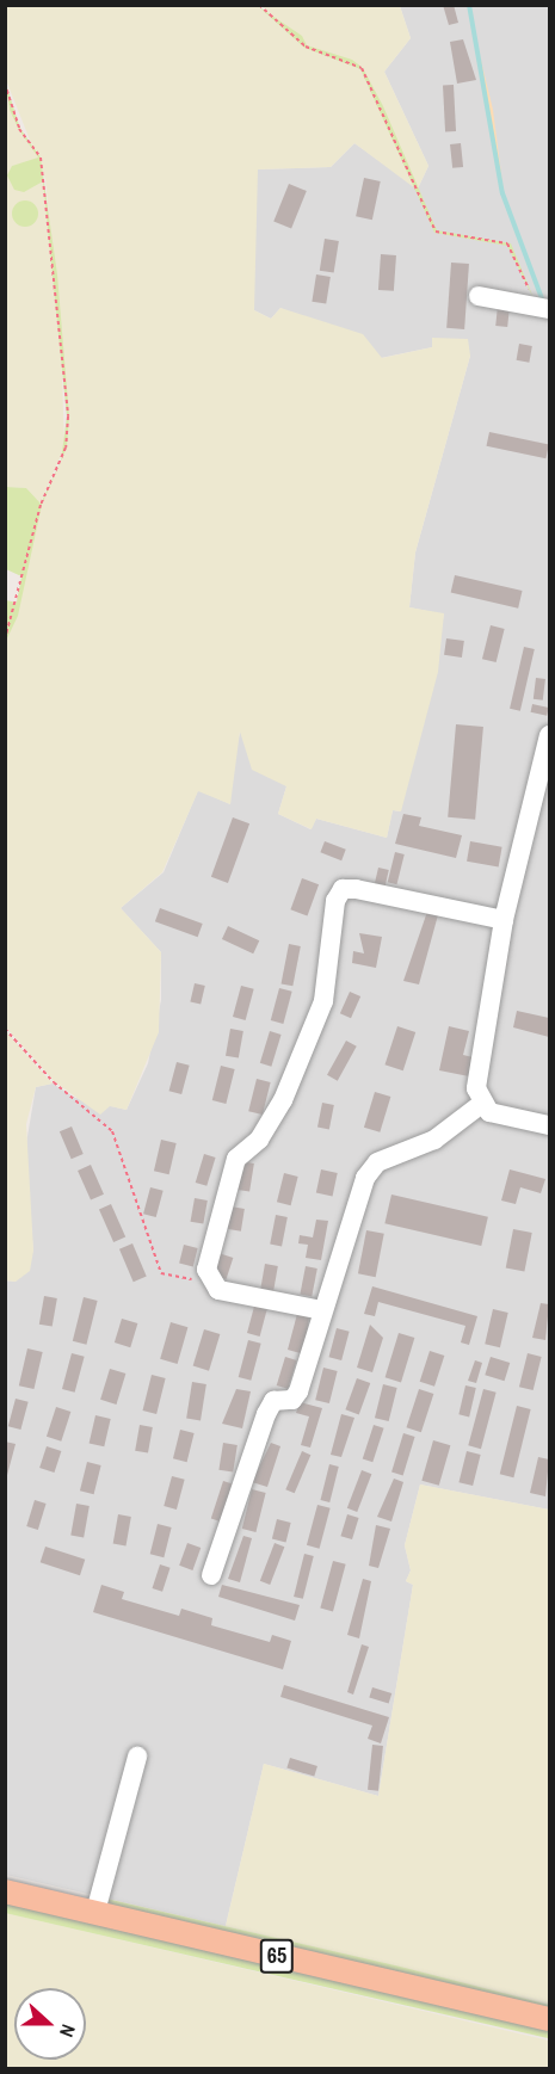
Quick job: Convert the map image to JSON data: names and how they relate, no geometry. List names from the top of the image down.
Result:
{
  "streets": {
    "main road": ["65"]
  },
  "north": "right"
}
